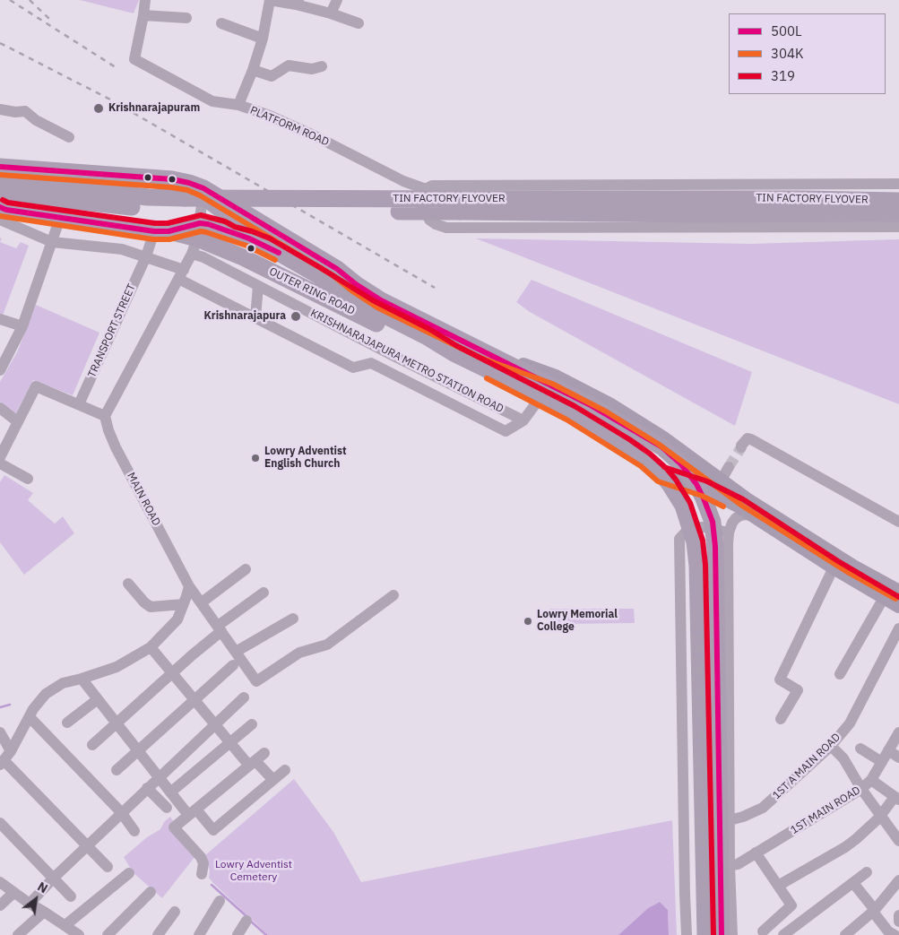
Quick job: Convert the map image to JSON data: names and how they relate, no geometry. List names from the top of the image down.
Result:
{
  "streets": {
    "highway": ["TIN FACTORY FLYOVER", "OUTER RING ROAD"],
    "street": [
      "PLATFORM ROAD",
      "TRANSPORT STREET",
      "KRISHNARAJAPURA METRO STATION ROAD",
      "MAIN ROAD",
      "1ST A MAIN ROAD",
      "1ST MAIN ROAD"
    ]
  },
  "crossings": [
    ["OUTER RING ROAD", "TRANSPORT STREET"],
    ["OUTER RING ROAD", "KRISHNARAJAPURA METRO STATION ROAD"]
  ],
  "parks": ["Lowry Adventist Cemetery"],
  "places": [
    "Krishnarajapuram",
    "Krishnarajapura",
    "Lowry Adventist English Church",
    "Lowry Memorial College"
  ],
  "lines": ["transit line 500L", "transit line 304K", "transit line 319"],
  "legend": ["500L", "304K", "319"],
  "north": "top right"
}
